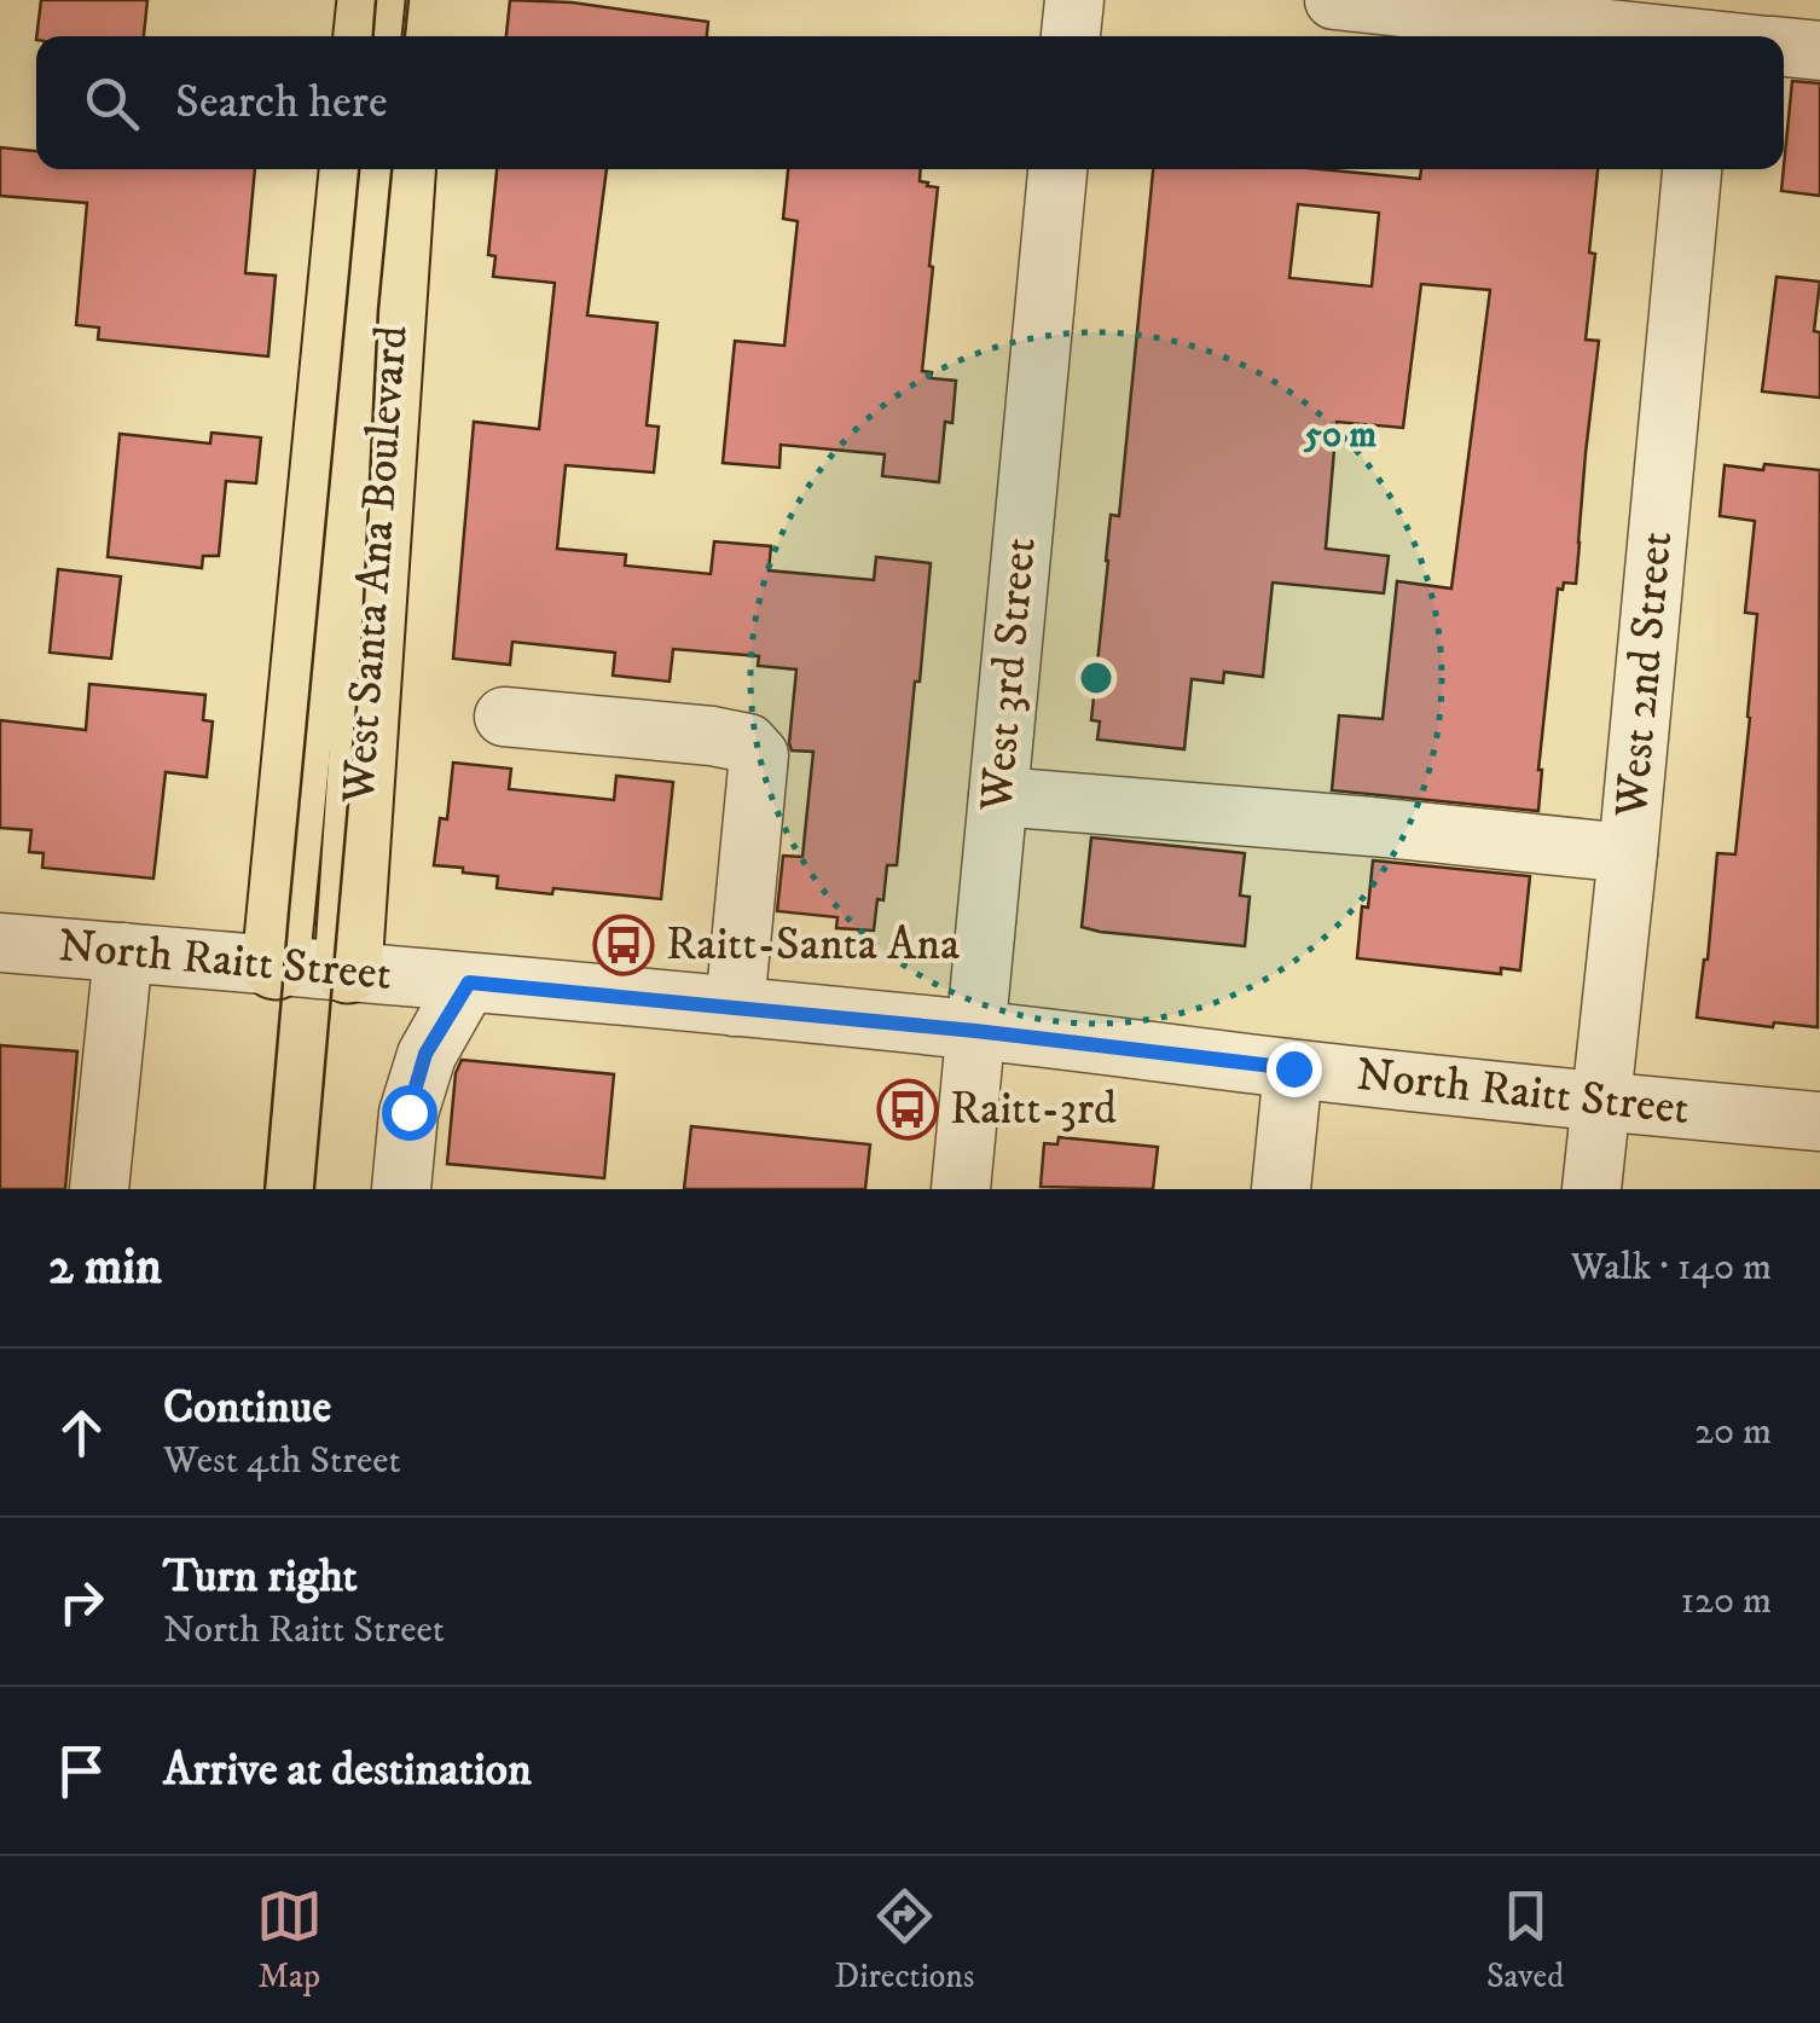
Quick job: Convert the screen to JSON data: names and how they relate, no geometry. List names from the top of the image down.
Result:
{
  "streets": {
    "main road": ["West Santa Ana Boulevard"],
    "street": ["West 3rd Street", "West 2nd Street", "North Raitt Street"]
  },
  "crossings": [
    ["West Santa Ana Boulevard", "North Raitt Street"],
    ["West 3rd Street", "North Raitt Street"],
    ["West 2nd Street", "North Raitt Street"]
  ],
  "places": {
    "bus stop": ["Raitt-Santa Ana", "Raitt-3rd"]
  },
  "page": {
    "search": "Search here",
    "heading": ["2 min", "Walk · 140 m"],
    "list": [
      ["Continue", "West 4th Street", "20 m"],
      ["Turn right", "North Raitt Street", "120 m"],
      "Arrive at destination"
    ],
    "nav": ["Map", "Directions", "Saved"]
  },
  "rings": ["50 m"]
}
